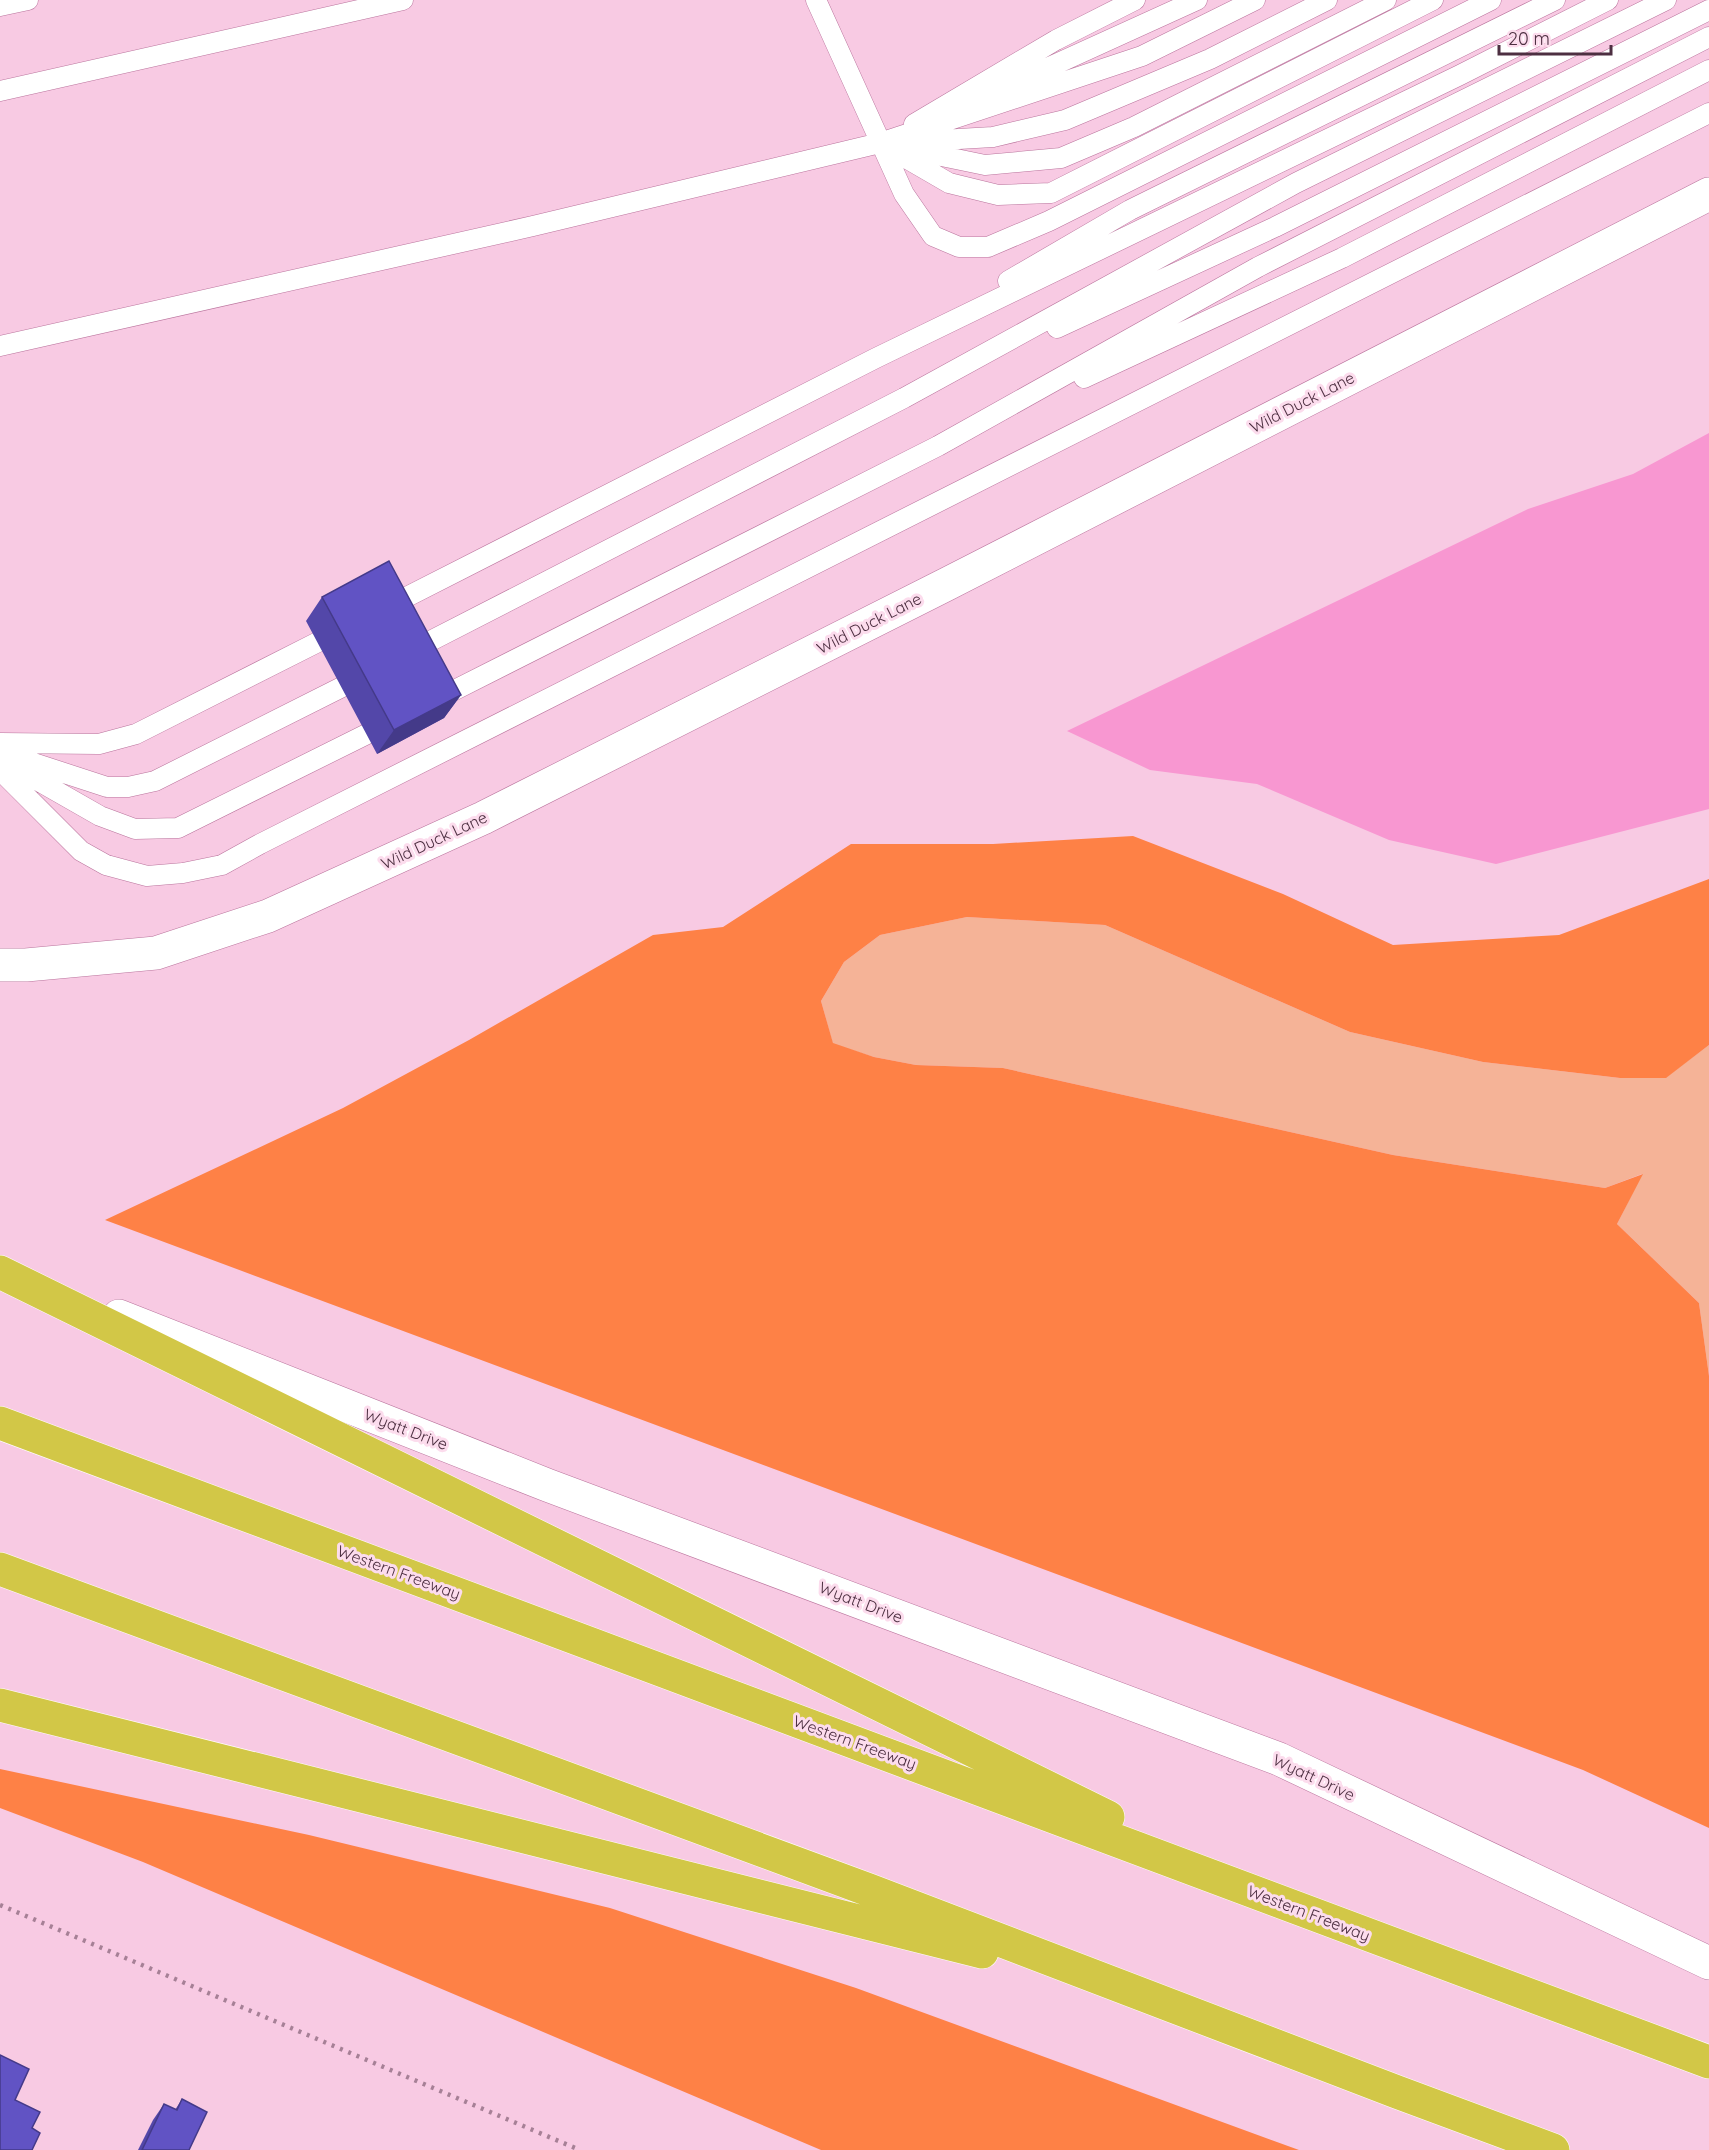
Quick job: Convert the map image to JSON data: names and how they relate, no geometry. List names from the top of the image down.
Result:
{
  "streets": {
    "highway": ["Western Freeway"],
    "street": ["Wild Duck Lane", "Wyatt Drive"]
  },
  "scale_bar": "20 m"
}
